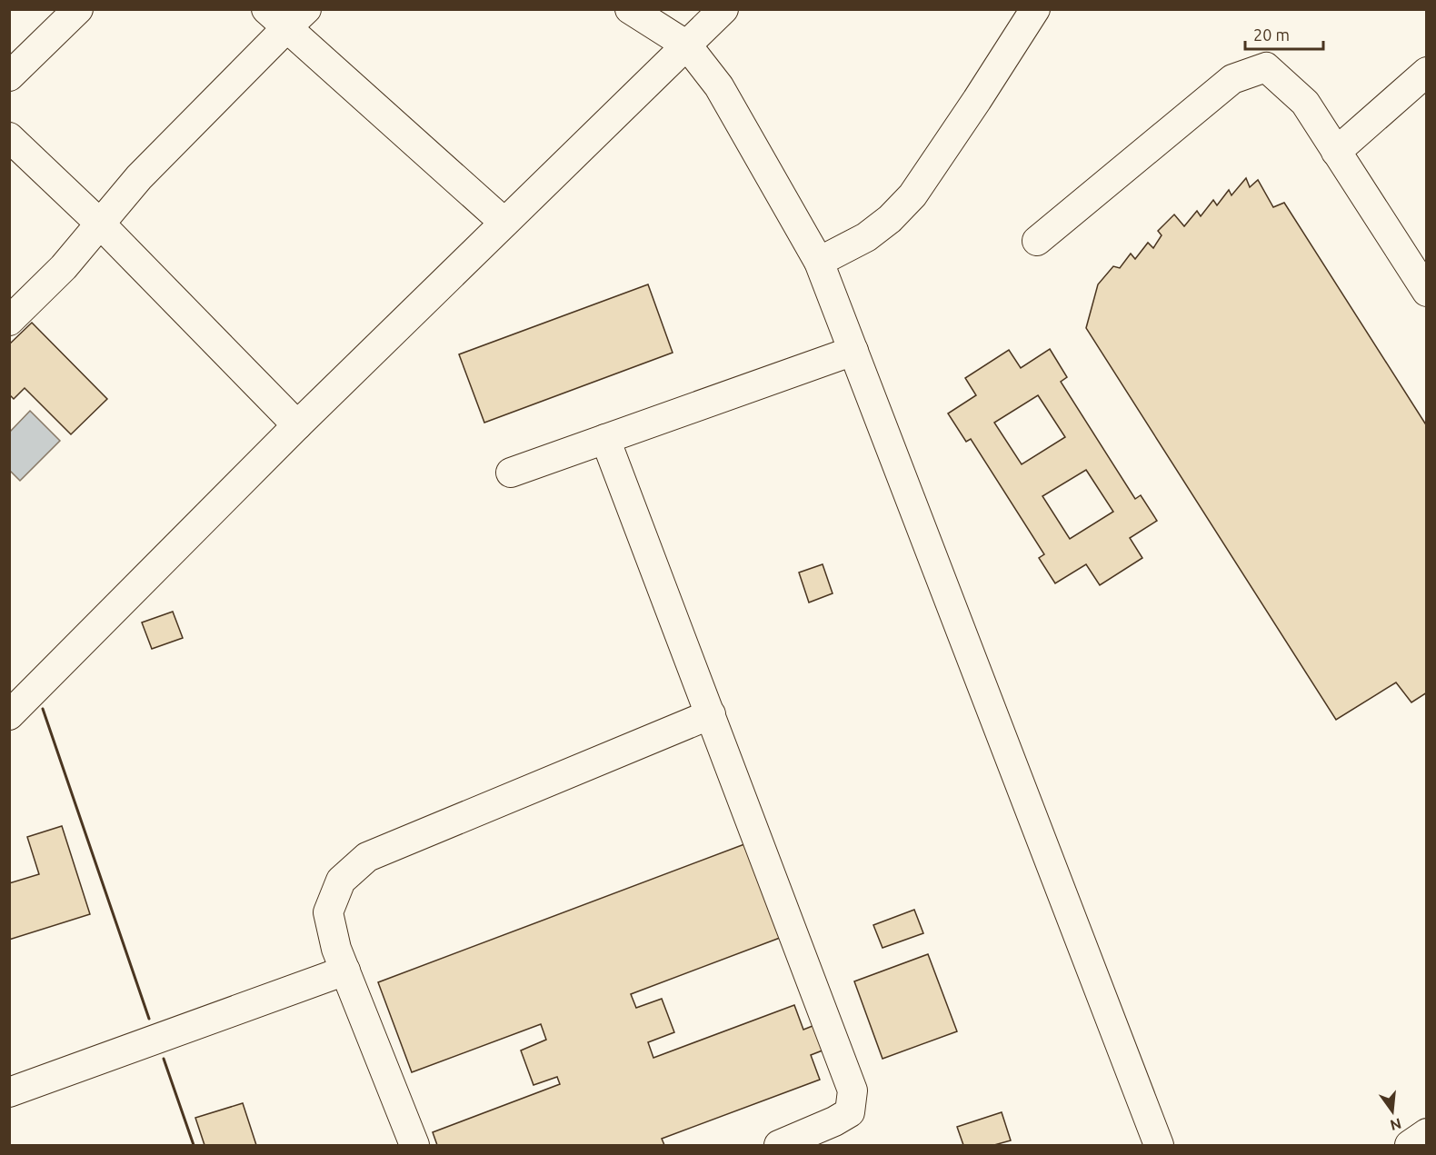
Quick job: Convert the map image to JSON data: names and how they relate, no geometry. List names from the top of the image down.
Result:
{
  "scale_bar": "20 m",
  "north": "bottom"
}
